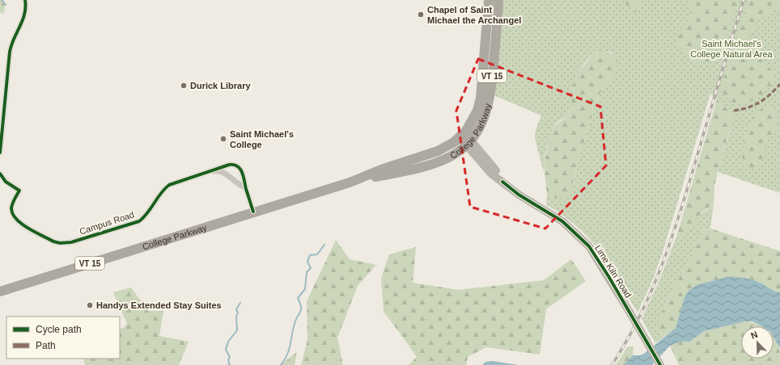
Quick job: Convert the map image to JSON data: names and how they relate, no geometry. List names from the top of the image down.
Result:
{
  "streets": {
    "main road": ["VT 15", "College Parkway", "Lime Kiln Road"],
    "street": ["Campus Road"]
  },
  "crossings": [
    ["College Parkway", "Campus Road"],
    ["College Parkway", "Lime Kiln Road"]
  ],
  "parks": ["Saint Michael's College Natural Area"],
  "places": [
    "Chapel of Saint Michael the Archangel",
    "Durick Library",
    "Saint Michael's College",
    "Handys Extended Stay Suites"
  ],
  "legend": ["Cycle path", "Path"],
  "north": "top left"
}
